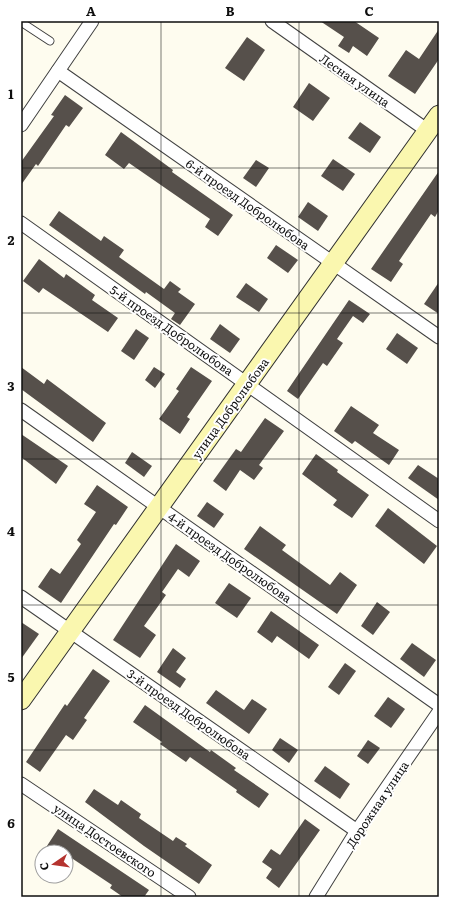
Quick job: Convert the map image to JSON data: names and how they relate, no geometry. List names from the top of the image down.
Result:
{
  "streets": {
    "street": [
      "Лесная улица",
      "6-й проезд Добролюбова",
      "5-й проезд Добролюбова",
      "улица Добролюбова",
      "4-й проезд Добролюбова",
      "3-й проезд Добролюбова",
      "Дорожная улица",
      "улица Достоевского"
    ]
  },
  "crossings": [
    ["Лесная улица", "улица Добролюбова"],
    ["6-й проезд Добролюбова", "улица Добролюбова"],
    ["5-й проезд Добролюбова", "улица Добролюбова"],
    ["улица Добролюбова", "4-й проезд Добролюбова"],
    ["улица Добролюбова", "3-й проезд Добролюбова"],
    ["3-й проезд Добролюбова", "Дорожная улица"]
  ],
  "north": "left",
  "grid": {
    "columns": ["A", "B", "C"],
    "rows": [
      "1",
      "2",
      "3",
      "4",
      "5",
      "6"
    ]
  }
}
